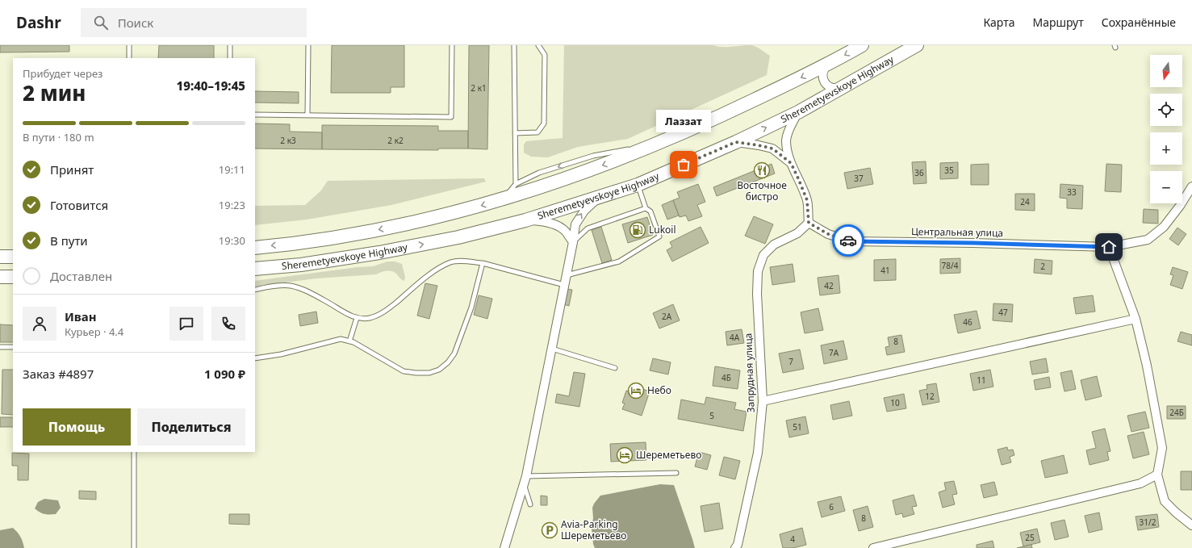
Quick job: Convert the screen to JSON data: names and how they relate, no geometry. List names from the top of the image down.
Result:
{
  "streets": {
    "main road": ["Sheremetyevskoye Highway"],
    "street": ["Центральная улица", "Запрудная улица"]
  },
  "crossings": [
    ["Центральная улица", "Запрудная улица"]
  ],
  "places": {
    "other": ["Лаззат"],
    "restaurant": ["Восточное бистро"],
    "fuel station": ["Lukoil"],
    "hotel": ["Небо", "Шереметьево"],
    "parking": ["Avia-Parking Шереметьево"]
  },
  "house_numbers": [
    "2 к1",
    "2 к3",
    "2 к2",
    "35",
    "36",
    "37",
    "33",
    "24",
    "78/4",
    "2",
    "41",
    "42",
    "47",
    "2А",
    "46",
    "4А",
    "8",
    "7А",
    "7",
    "4Б",
    "11",
    "12",
    "10",
    "24Б",
    "5",
    "51",
    "6",
    "8",
    "31/2",
    "25",
    "4"
  ],
  "north": "bottom",
  "page": {
    "header": "Dashr",
    "search": "Поиск",
    "nav": ["Карта", "Маршрут", "Сохранённые"],
    "map_buttons": ["+", "−"],
    "heading": ["2 мин", "Прибудет через", "19:40–19:45"],
    "panel": [
      "Иван",
      "Курьер · 4.4",
      "Заказ #4897",
      "1 090 ₽"
    ],
    "bubble": "Лаззат",
    "bar": "В пути · 180 m",
    "list": [
      ["Принят", "19:11"],
      ["Готовится", "19:23"],
      ["В пути", "19:30"],
      "Доставлен"
    ],
    "buttons": ["Помощь", "Поделиться"]
  }
}
